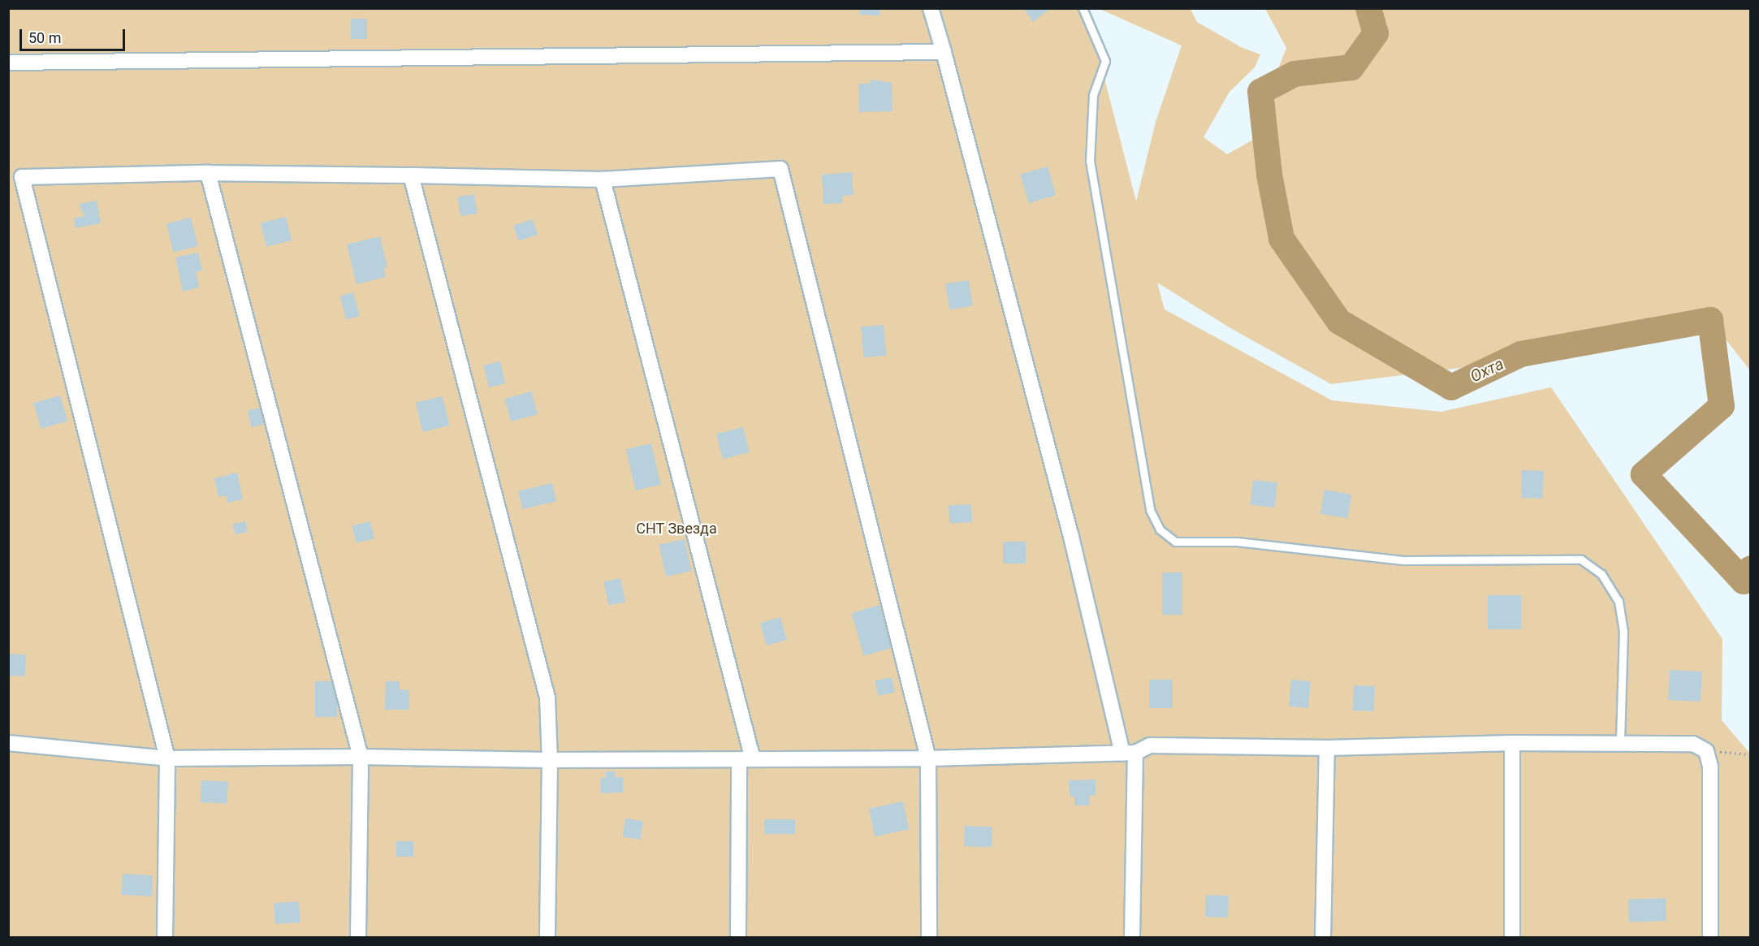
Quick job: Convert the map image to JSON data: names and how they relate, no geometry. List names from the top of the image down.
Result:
{
  "water": ["Охта"],
  "parks": ["СНТ Звезда"],
  "scale_bar": "50 m"
}
